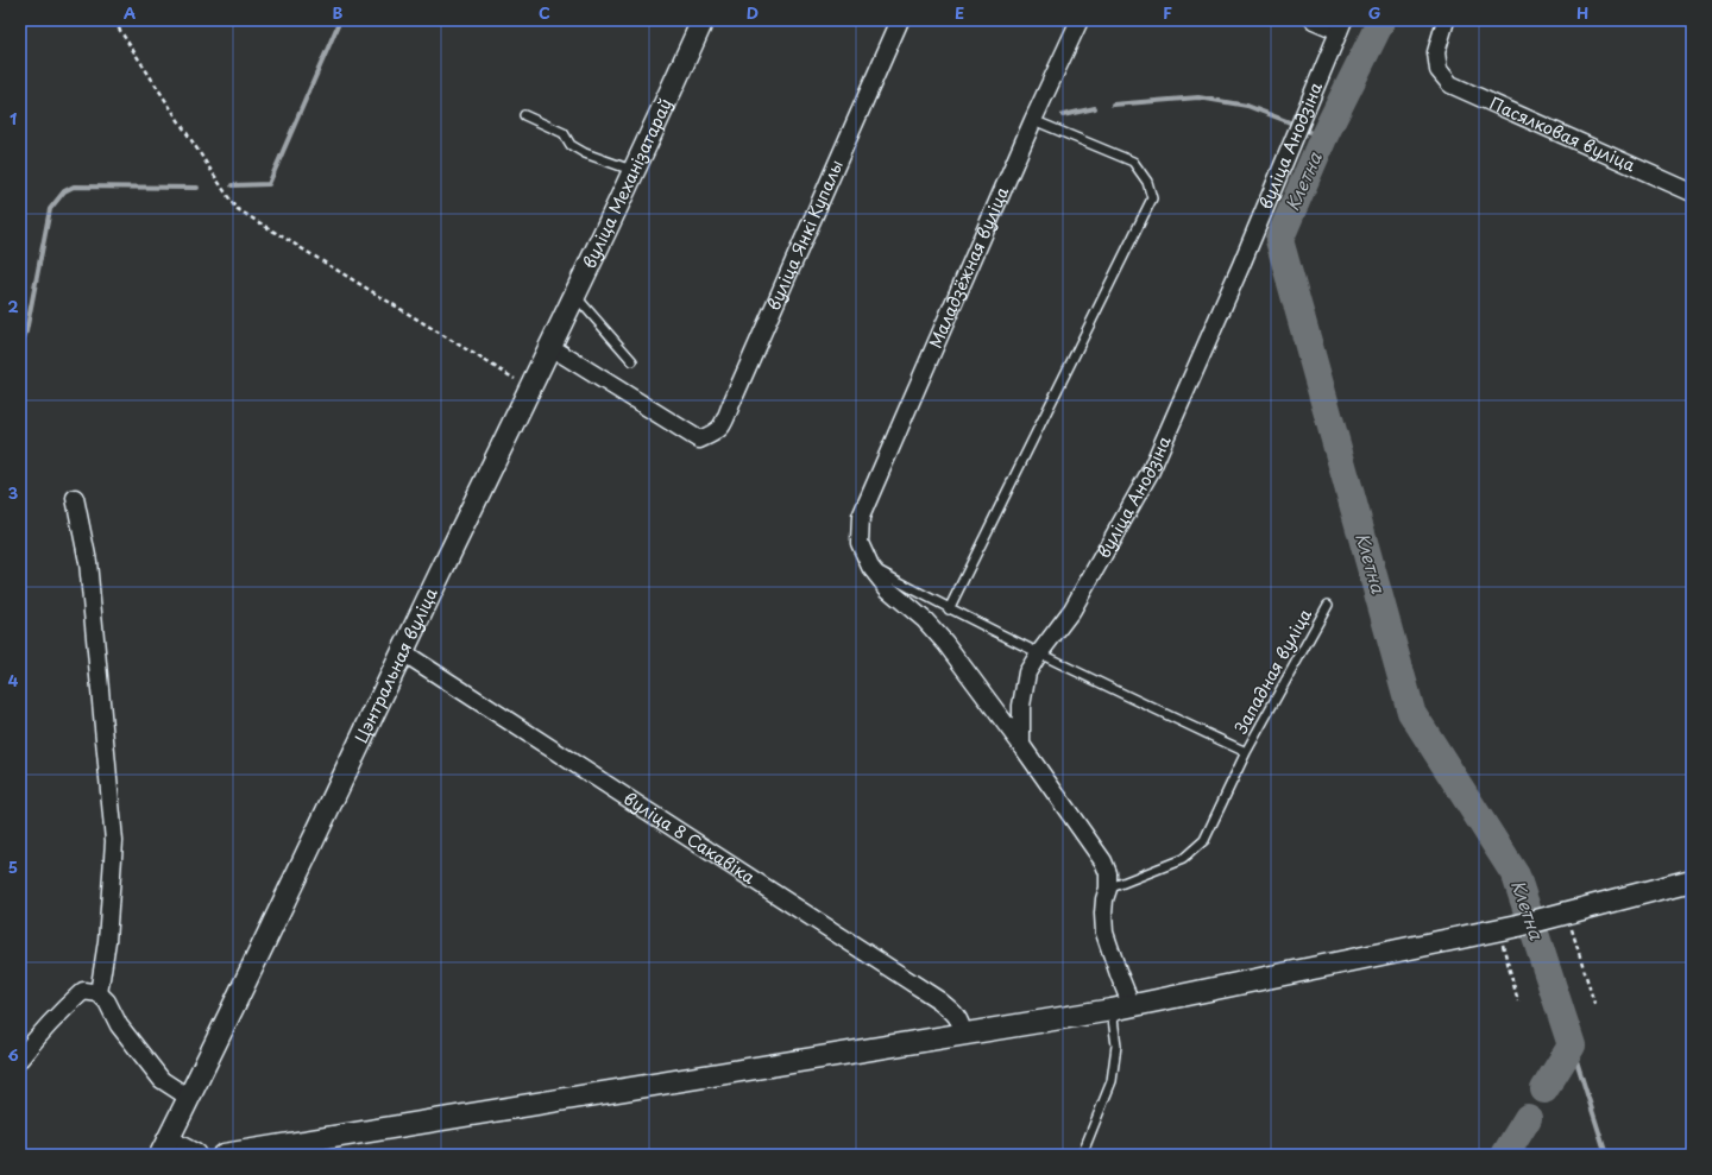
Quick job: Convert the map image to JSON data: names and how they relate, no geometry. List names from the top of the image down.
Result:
{
  "streets": {
    "street": [
      "Пасялковая вуліца",
      "вуліца Анодзіна",
      "вуліца Механізатараў",
      "вуліца Янкі Купалы",
      "Маладзёжная вуліца",
      "Цэнтральная вуліца",
      "вуліца 8 Сакавіка"
    ],
    "lane": ["Западная вуліца"]
  },
  "crossings": [
    ["вуліца Механізатараў", "вуліца Янкі Купалы"],
    ["вуліца Механізатараў", "Цэнтральная вуліца"],
    ["вуліца Янкі Купалы", "Цэнтральная вуліца"],
    ["Цэнтральная вуліца", "вуліца 8 Сакавіка"]
  ],
  "water": ["Клетна"],
  "grid": {
    "columns": [
      "A",
      "B",
      "C",
      "D",
      "E",
      "F",
      "G",
      "H"
    ],
    "rows": [
      "1",
      "2",
      "3",
      "4",
      "5",
      "6"
    ]
  }
}
